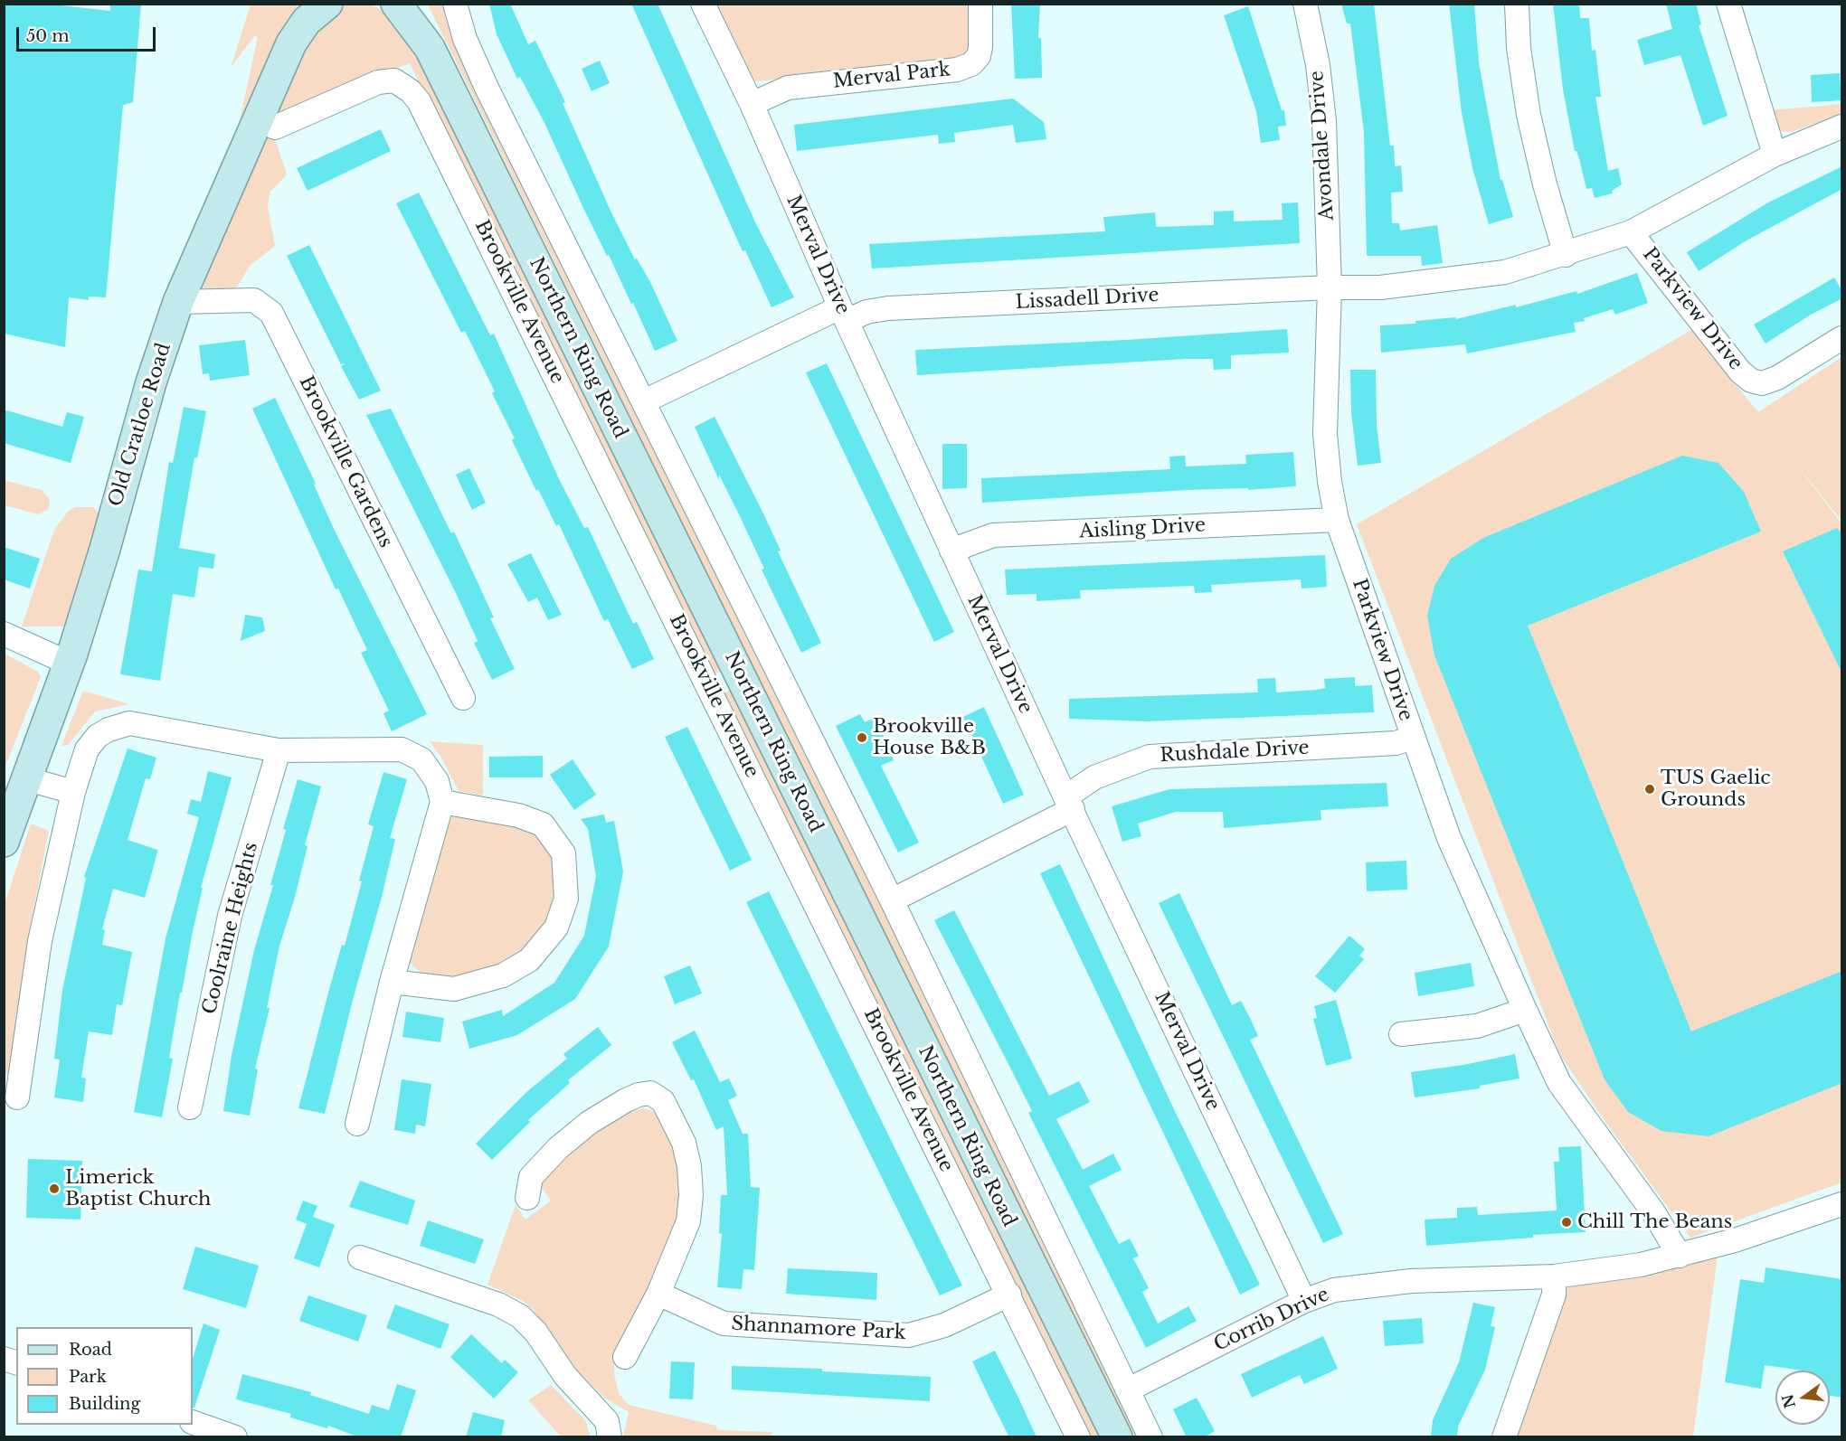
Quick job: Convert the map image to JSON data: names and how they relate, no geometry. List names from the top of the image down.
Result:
{
  "streets": {
    "main road": ["Northern Ring Road", "Old Cratloe Road"],
    "street": [
      "Merval Park",
      "Avondale Drive",
      "Merval Drive",
      "Lissadell Drive",
      "Brookville Avenue",
      "Parkview Drive",
      "Brookville Gardens",
      "Aisling Drive",
      "Rushdale Drive",
      "Coolraine Heights",
      "Corrib Drive",
      "Shannamore Park"
    ]
  },
  "crossings": [
    ["Merval Park", "Merval Drive"],
    ["Avondale Drive", "Lissadell Drive"],
    ["Avondale Drive", "Parkview Drive"],
    ["Merval Drive", "Lissadell Drive"],
    ["Merval Drive", "Aisling Drive"],
    ["Merval Drive", "Rushdale Drive"],
    ["Merval Drive", "Corrib Drive"],
    ["Lissadell Drive", "Parkview Drive"],
    ["Brookville Avenue", "Shannamore Park"],
    ["Parkview Drive", "Aisling Drive"],
    ["Parkview Drive", "Rushdale Drive"],
    ["Parkview Drive", "Corrib Drive"],
    ["Old Cratloe Road", "Brookville Gardens"]
  ],
  "places": [
    "Brookville House B&B",
    "TUS Gaelic Grounds",
    "Limerick Baptist Church",
    "Chill The Beans"
  ],
  "legend": ["Road", "Park", "Building"],
  "scale_bar": "50 m",
  "north": "left"
}
